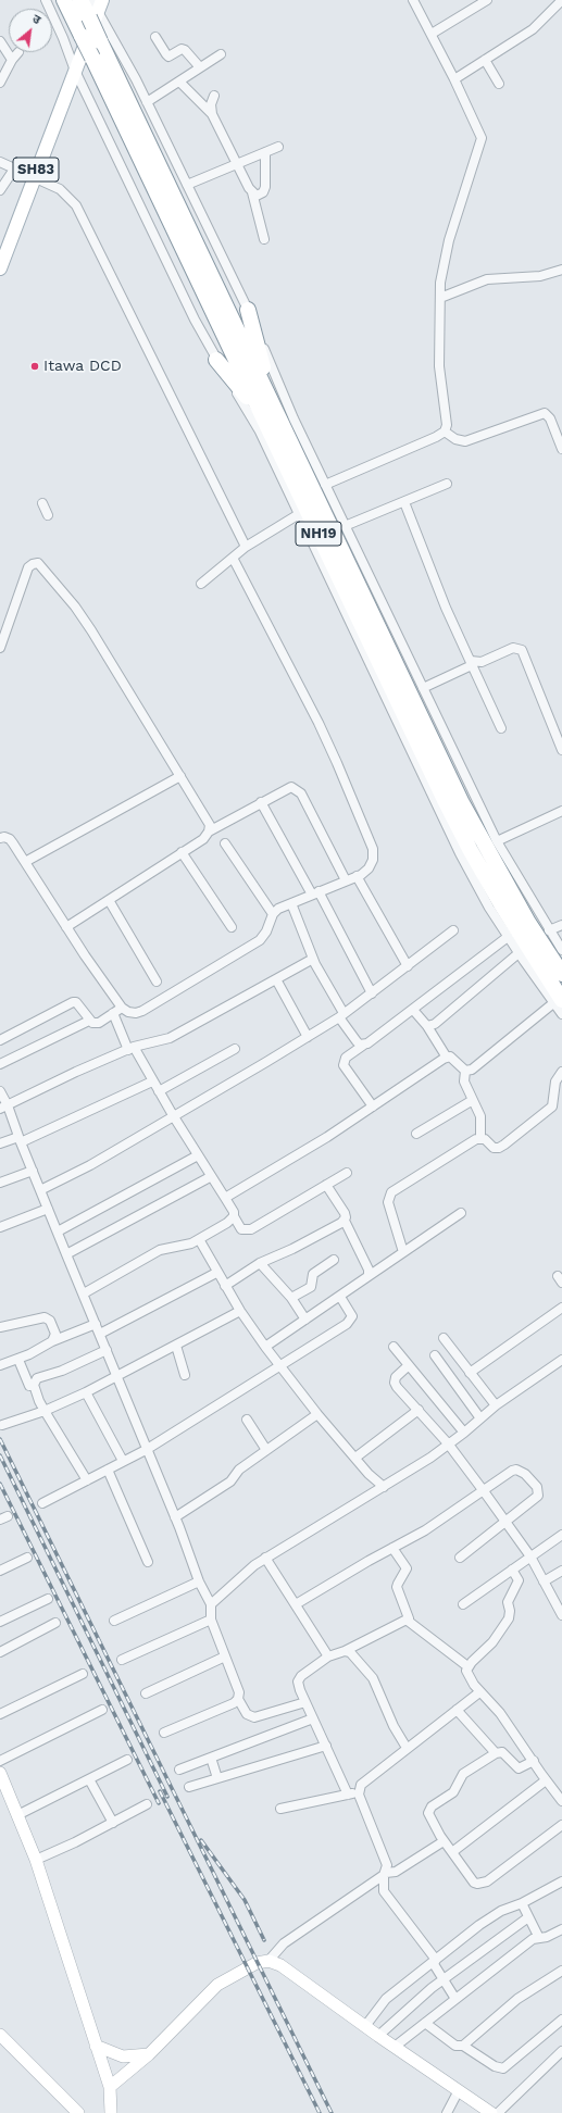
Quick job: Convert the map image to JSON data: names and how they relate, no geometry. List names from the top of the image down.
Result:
{
  "streets": {
    "highway": ["NH19"],
    "main road": ["SH83"]
  },
  "crossings": [
    ["SH83", "NH19"]
  ],
  "places": ["Itawa DCD"],
  "north": "top right"
}
